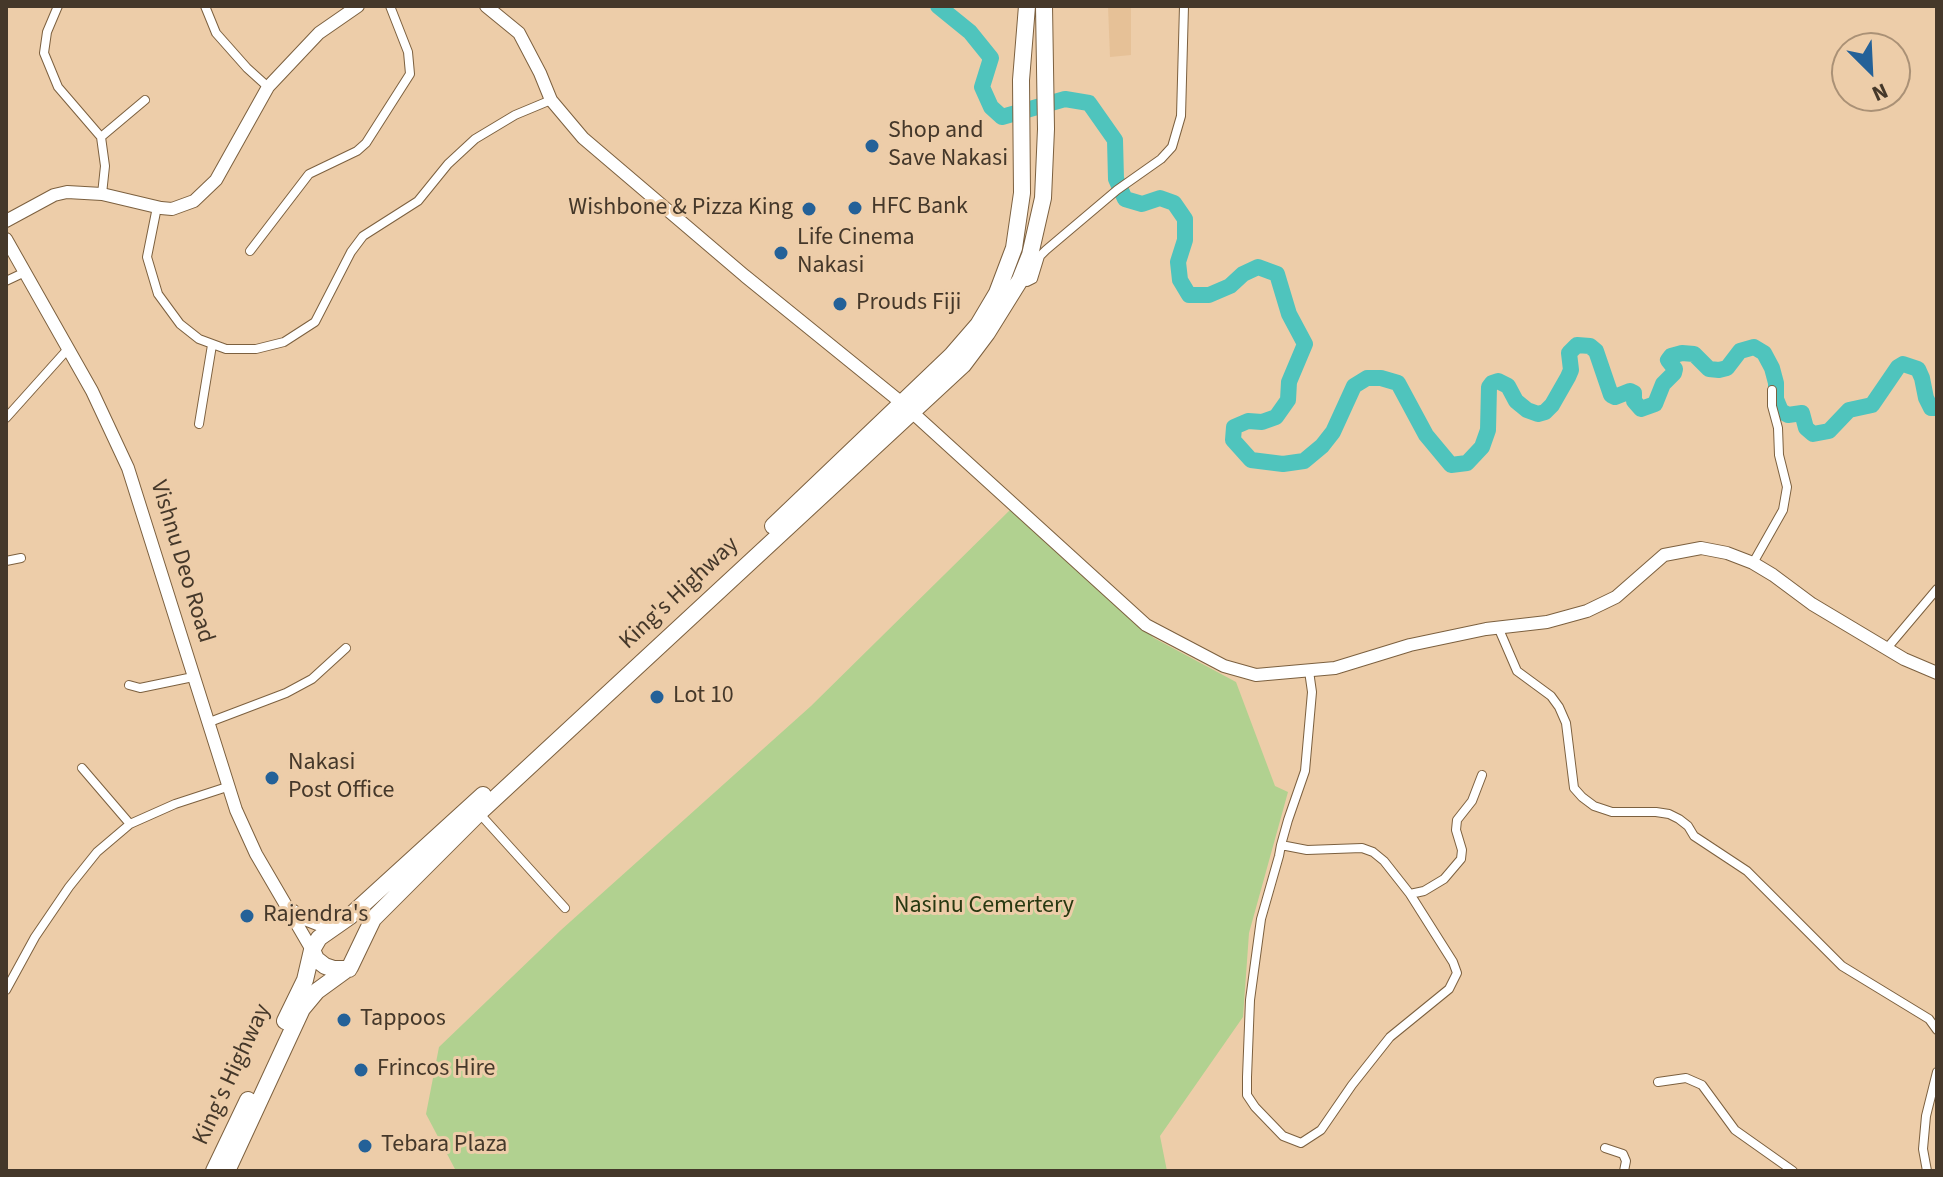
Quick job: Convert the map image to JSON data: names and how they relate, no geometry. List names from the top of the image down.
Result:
{
  "streets": {
    "highway": ["King's Highway"],
    "street": ["Vishnu Deo Road"]
  },
  "crossings": [
    ["Vishnu Deo Road", "King's Highway"]
  ],
  "parks": ["Nasinu Cemertery"],
  "places": [
    "Shop and Save Nakasi",
    "HFC Bank",
    "Wishbone & Pizza King",
    "Life Cinema Nakasi",
    "Prouds Fiji",
    "Lot 10",
    "Nakasi Post Office",
    "Rajendra's",
    "Tappoos",
    "Frincos Hire",
    "Tebara Plaza"
  ],
  "north": "bottom right"
}
